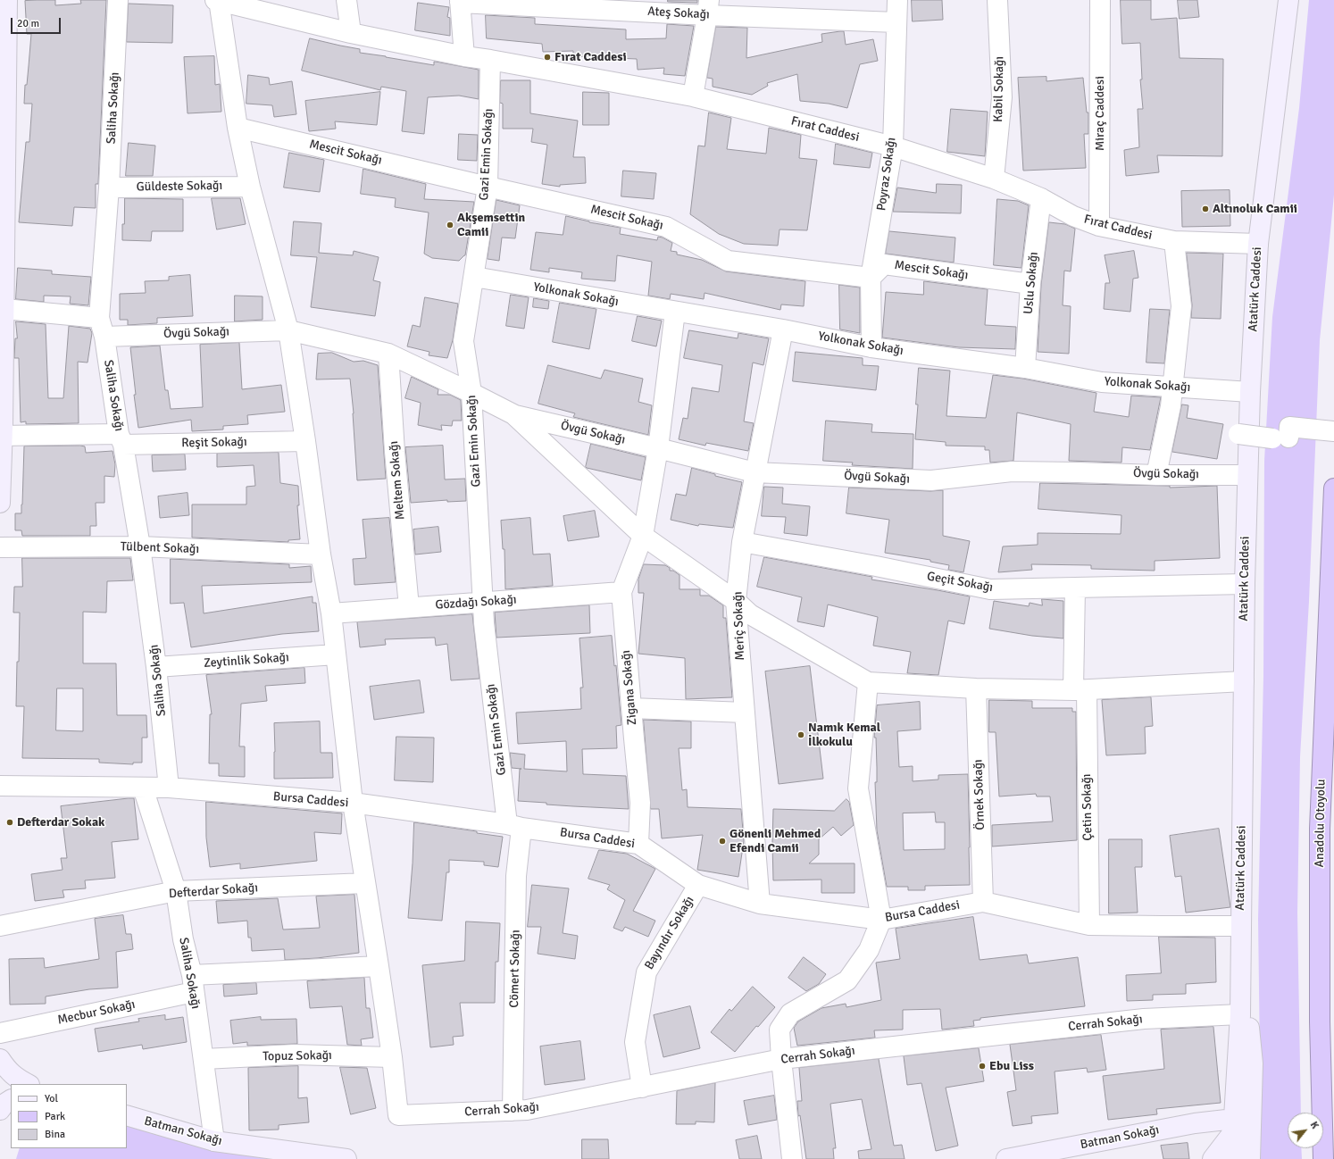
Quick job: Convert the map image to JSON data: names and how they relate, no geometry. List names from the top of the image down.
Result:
{
  "streets": {
    "highway": ["Anadolu Otoyolu"],
    "street": [
      "Ateş Sokağı",
      "Kabil Sokağı",
      "Saliha Sokağı",
      "Miraç Caddesi",
      "Fırat Caddesi",
      "Mescit Sokağı",
      "Gazi Emin Sokağı",
      "Poyraz Sokağı",
      "Güldeste Sokağı",
      "Uslu Sokağı",
      "Atatürk Caddesi",
      "Yolkonak Sokağı",
      "Övgü Sokağı",
      "Reşit Sokağı",
      "Meltem Sokağı",
      "Tülbent Sokağı",
      "Geçit Sokağı",
      "Gözdağı Sokağı",
      "Meriç Sokağı",
      "Zeytinlik Sokağı",
      "Zigana Sokağı",
      "Örnek Sokağı",
      "Bursa Caddesi",
      "Çetin Sokağı",
      "Defterdar Sokağı",
      "Bayındır Sokağı",
      "Cömert Sokağı",
      "Mecbur Sokağı",
      "Cerrah Sokağı",
      "Topuz Sokağı",
      "Batman Sokağı"
    ]
  },
  "crossings": [
    ["Ateş Sokağı", "Poyraz Sokağı"],
    ["Kabil Sokağı", "Fırat Caddesi"],
    ["Saliha Sokağı", "Güldeste Sokağı"],
    ["Saliha Sokağı", "Övgü Sokağı"],
    ["Saliha Sokağı", "Reşit Sokağı"],
    ["Saliha Sokağı", "Tülbent Sokağı"],
    ["Saliha Sokağı", "Zeytinlik Sokağı"],
    ["Saliha Sokağı", "Bursa Caddesi"],
    ["Saliha Sokağı", "Defterdar Sokağı"],
    ["Saliha Sokağı", "Mecbur Sokağı"],
    ["Saliha Sokağı", "Topuz Sokağı"],
    ["Saliha Sokağı", "Batman Sokağı"],
    ["Miraç Caddesi", "Fırat Caddesi"],
    ["Fırat Caddesi", "Gazi Emin Sokağı"],
    ["Fırat Caddesi", "Poyraz Sokağı"],
    ["Fırat Caddesi", "Uslu Sokağı"],
    ["Fırat Caddesi", "Atatürk Caddesi"],
    ["Mescit Sokağı", "Gazi Emin Sokağı"],
    ["Mescit Sokağı", "Poyraz Sokağı"],
    ["Mescit Sokağı", "Uslu Sokağı"],
    ["Gazi Emin Sokağı", "Yolkonak Sokağı"],
    ["Gazi Emin Sokağı", "Övgü Sokağı"],
    ["Gazi Emin Sokağı", "Gözdağı Sokağı"],
    ["Gazi Emin Sokağı", "Bursa Caddesi"],
    ["Gazi Emin Sokağı", "Cömert Sokağı"],
    ["Poyraz Sokağı", "Yolkonak Sokağı"],
    ["Uslu Sokağı", "Yolkonak Sokağı"],
    ["Atatürk Caddesi", "Yolkonak Sokağı"],
    ["Atatürk Caddesi", "Övgü Sokağı"],
    ["Atatürk Caddesi", "Geçit Sokağı"],
    ["Atatürk Caddesi", "Bursa Caddesi"],
    ["Atatürk Caddesi", "Cerrah Sokağı"],
    ["Atatürk Caddesi", "Batman Sokağı"],
    ["Yolkonak Sokağı", "Meriç Sokağı"],
    ["Yolkonak Sokağı", "Zigana Sokağı"],
    ["Övgü Sokağı", "Meltem Sokağı"],
    ["Övgü Sokağı", "Meriç Sokağı"],
    ["Övgü Sokağı", "Zigana Sokağı"],
    ["Meltem Sokağı", "Gözdağı Sokağı"],
    ["Geçit Sokağı", "Meriç Sokağı"],
    ["Geçit Sokağı", "Çetin Sokağı"],
    ["Gözdağı Sokağı", "Zigana Sokağı"],
    ["Meriç Sokağı", "Bursa Caddesi"],
    ["Zigana Sokağı", "Bursa Caddesi"],
    ["Örnek Sokağı", "Bursa Caddesi"],
    ["Bursa Caddesi", "Çetin Sokağı"],
    ["Bursa Caddesi", "Bayındır Sokağı"],
    ["Bursa Caddesi", "Cömert Sokağı"],
    ["Bayındır Sokağı", "Cerrah Sokağı"],
    ["Cömert Sokağı", "Cerrah Sokağı"],
    ["Cerrah Sokağı", "Topuz Sokağı"]
  ],
  "places": [
    "Fırat Caddesi",
    "Altınoluk Camii",
    "Akşemsettin Camii",
    "Namık Kemal İlkokulu",
    "Defterdar Sokak",
    "Gönenli Mehmed Efendi Camii",
    "Ebu Liss"
  ],
  "legend": ["Yol", "Park", "Bina"],
  "scale_bar": "20 m",
  "north": "top right"
}
